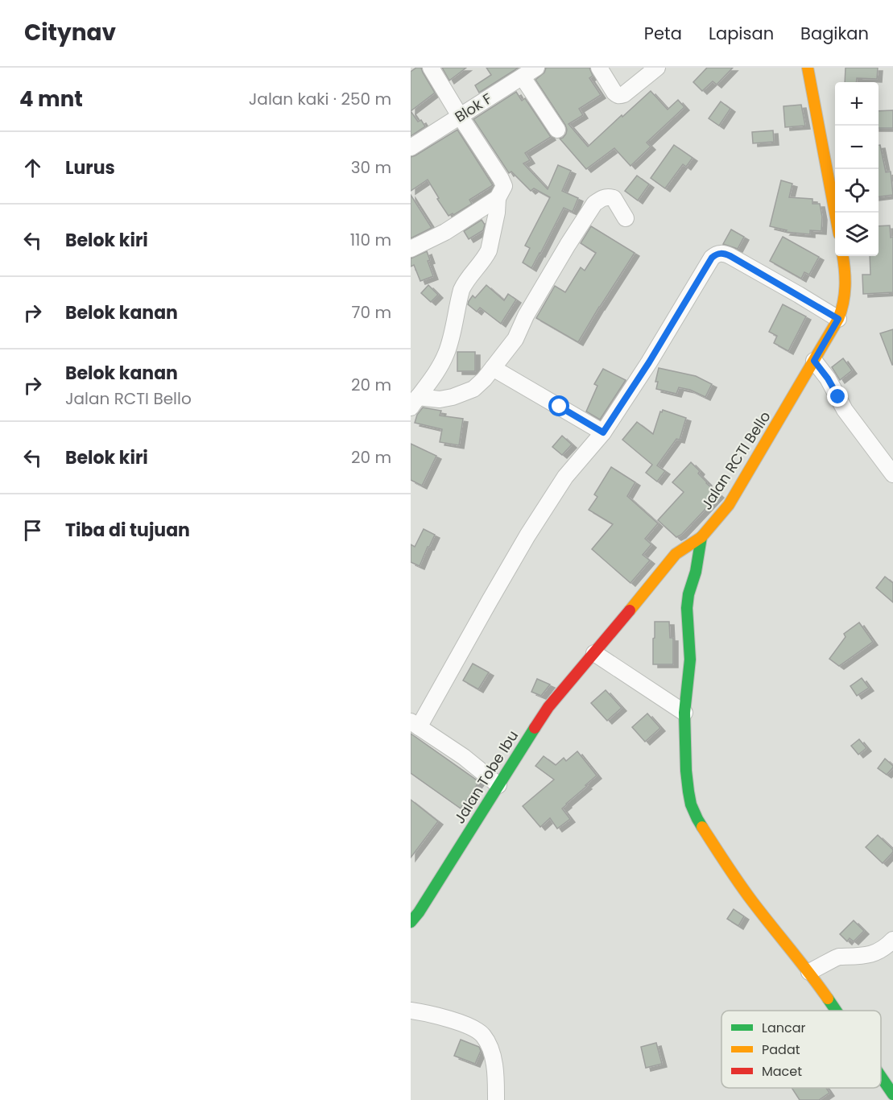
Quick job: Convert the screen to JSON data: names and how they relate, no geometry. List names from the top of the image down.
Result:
{
  "streets": {
    "street": ["Blok F", "Jalan RCTI Bello", "Jalan Tobe Ibu"]
  },
  "crossings": [
    ["Jalan RCTI Bello", "Jalan Tobe Ibu"]
  ],
  "legend": ["Lancar", "Padat", "Macet"],
  "page": {
    "header": "Citynav",
    "nav": ["Peta", "Lapisan", "Bagikan"],
    "heading": ["4 mnt", "Jalan kaki · 250 m"],
    "map_buttons": ["+", "−"],
    "list": [
      ["Lurus", "30 m"],
      ["Belok kiri", "110 m"],
      ["Belok kanan", "70 m"],
      ["Belok kanan", "Jalan RCTI Bello", "20 m"],
      ["Belok kiri", "20 m"],
      "Tiba di tujuan"
    ]
  }
}
